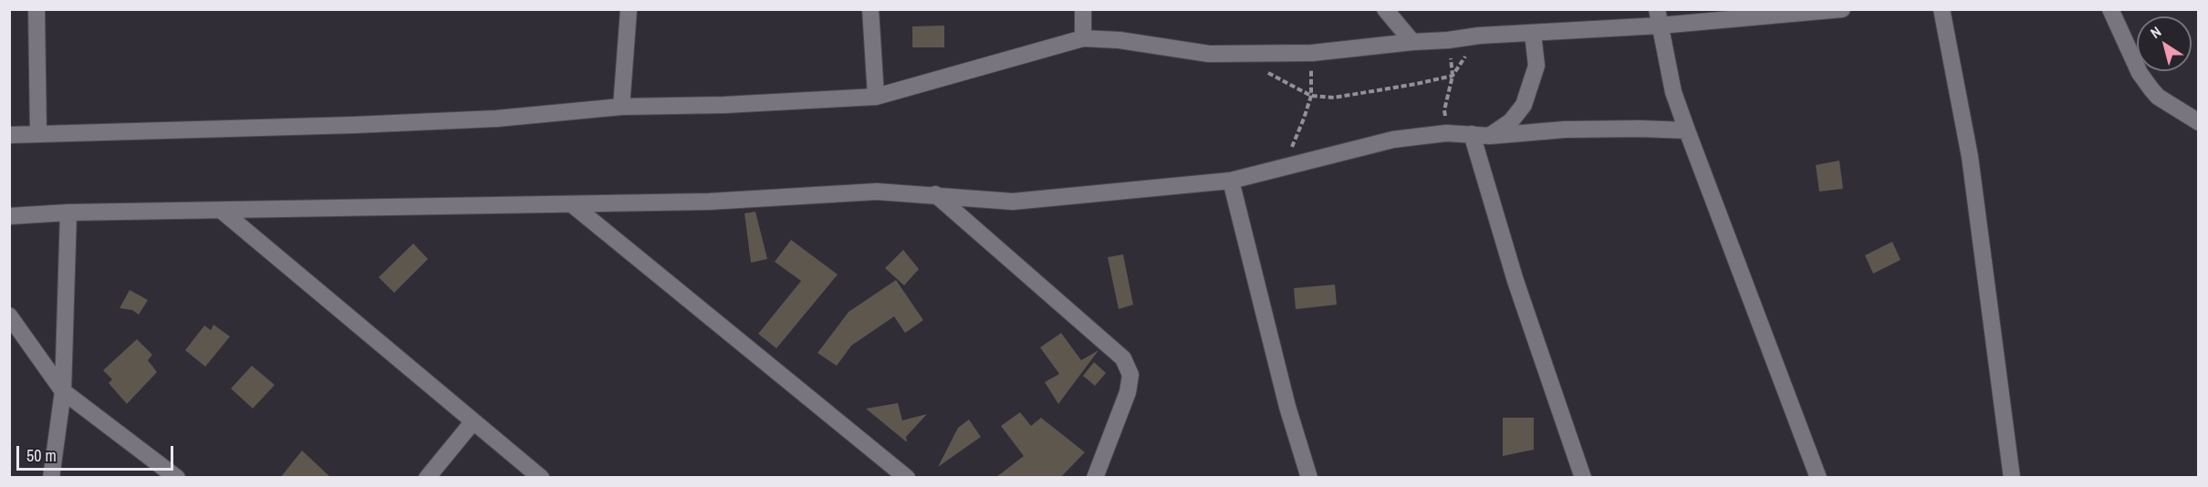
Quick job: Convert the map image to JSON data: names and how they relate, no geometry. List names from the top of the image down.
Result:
{
  "scale_bar": "50 m",
  "north": "top left"
}
